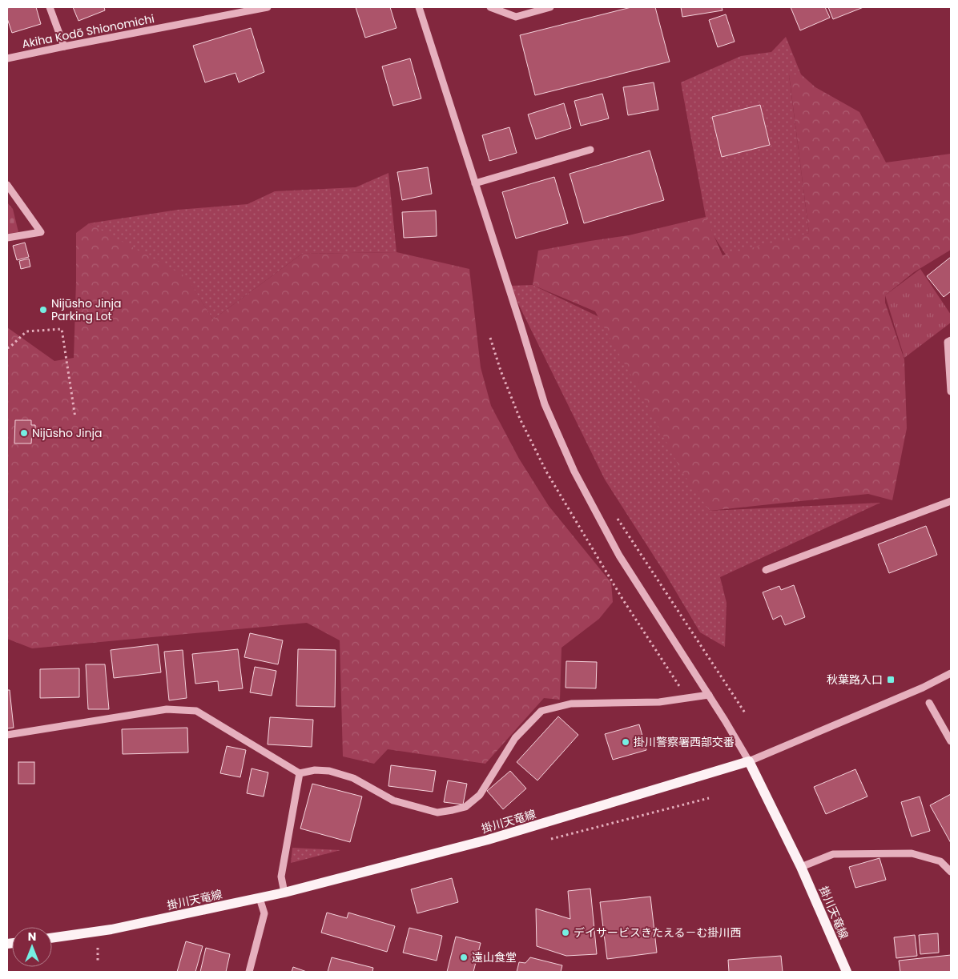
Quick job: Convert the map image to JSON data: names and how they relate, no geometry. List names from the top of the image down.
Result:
{
  "streets": {
    "main road": ["掛川天竜線"],
    "street": ["Akiha Kodō Shionomichi"]
  },
  "places": {
    "other": [
      "Nijūsho Jinja Parking Lot",
      "Nijūsho Jinja",
      "掛川警察署西部交番",
      "デイサービスきたえる－む掛川西",
      "遠山食堂"
    ],
    "transit": ["秋葉路入口"]
  },
  "north": "top"
}
